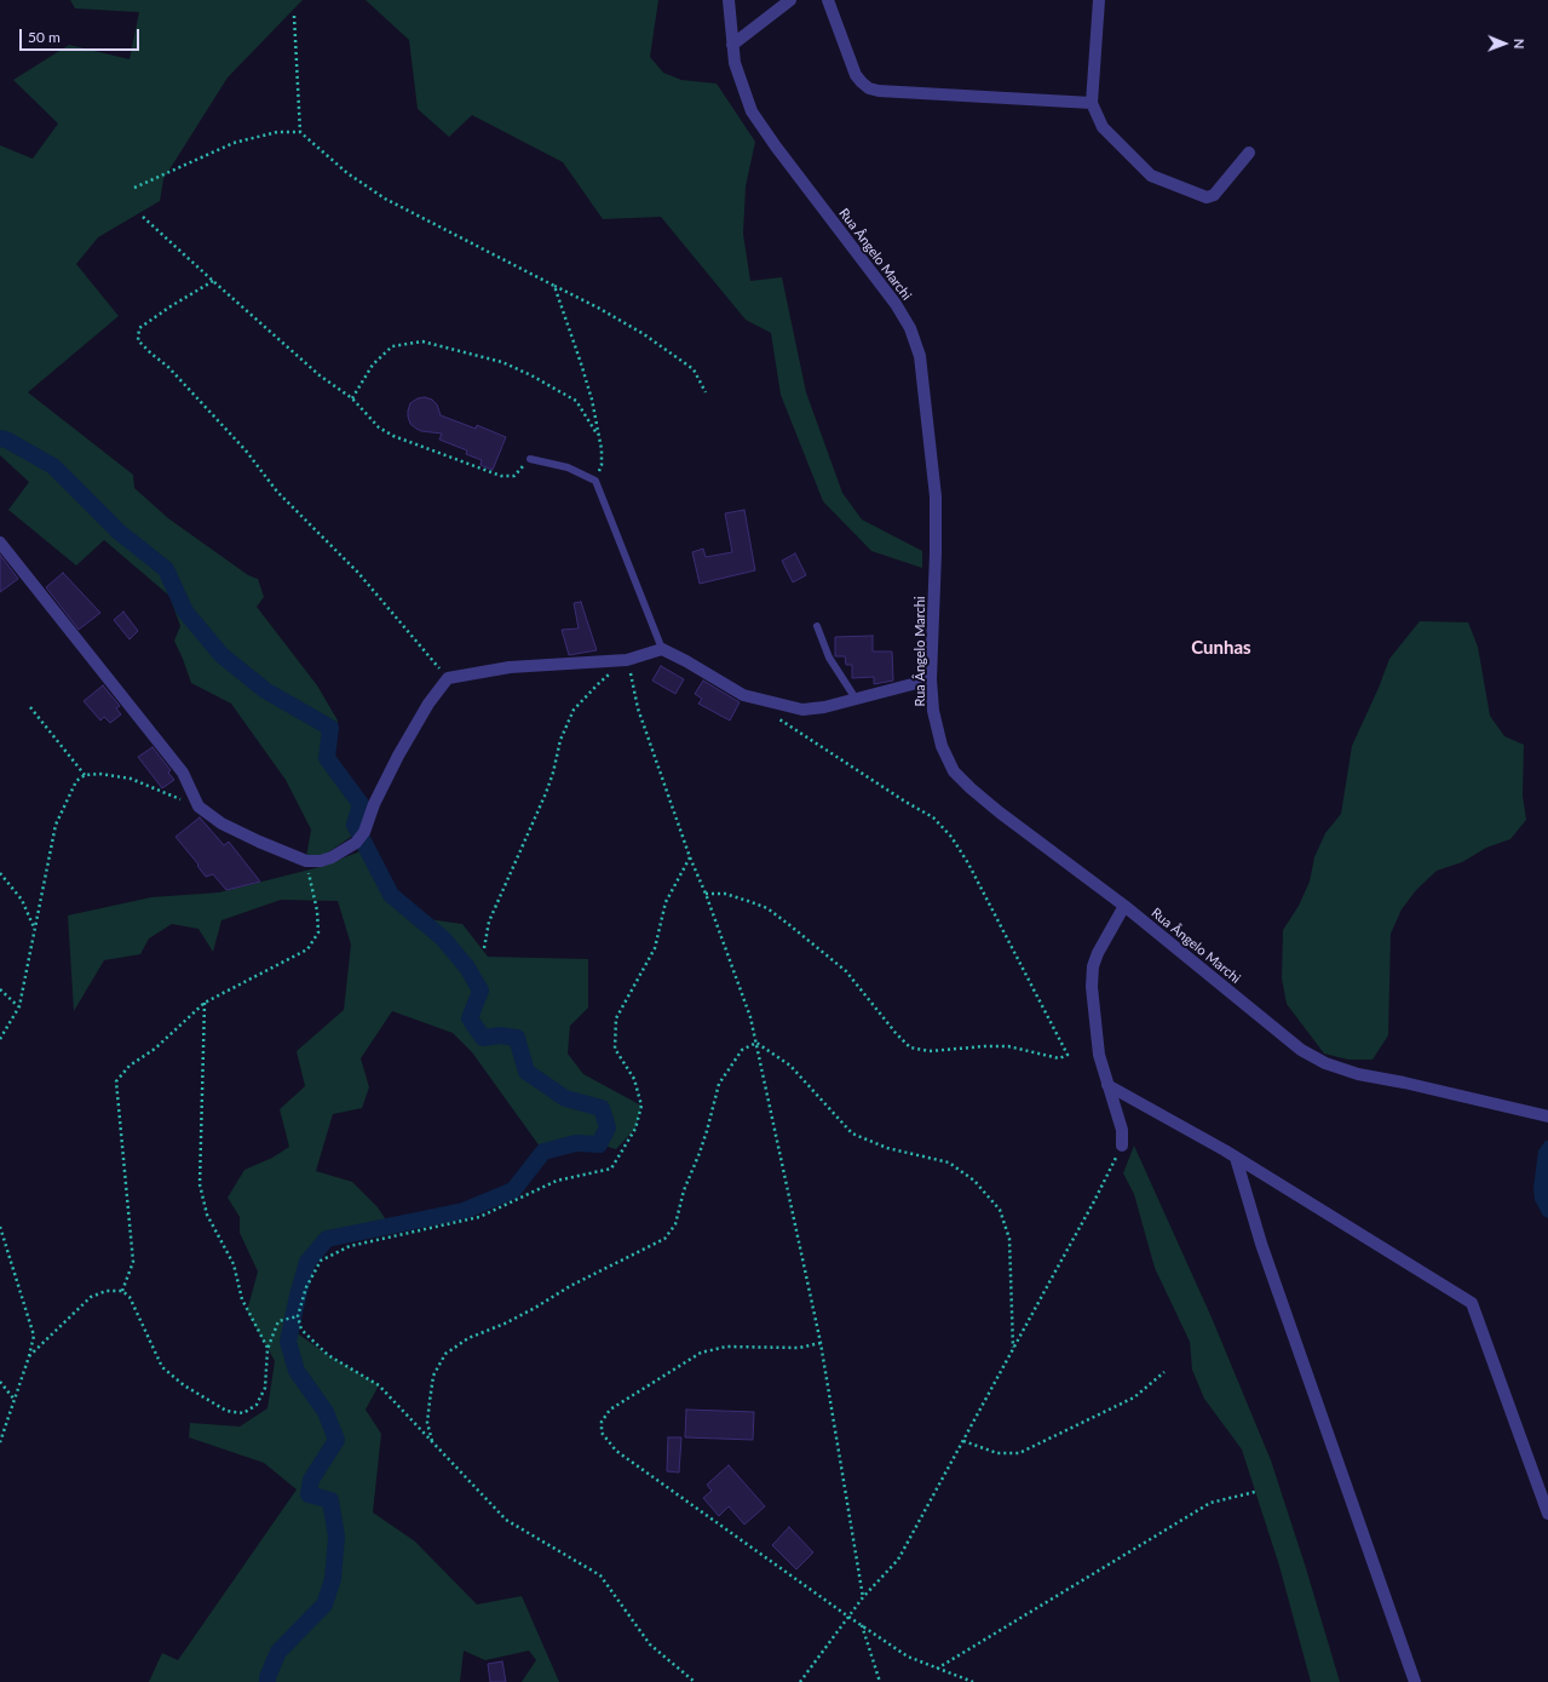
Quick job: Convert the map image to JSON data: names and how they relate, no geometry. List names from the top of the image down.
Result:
{
  "streets": {
    "street": ["Rua Ângelo Marchi"]
  },
  "districts": ["Cunhas"],
  "scale_bar": "50 m",
  "north": "right"
}
